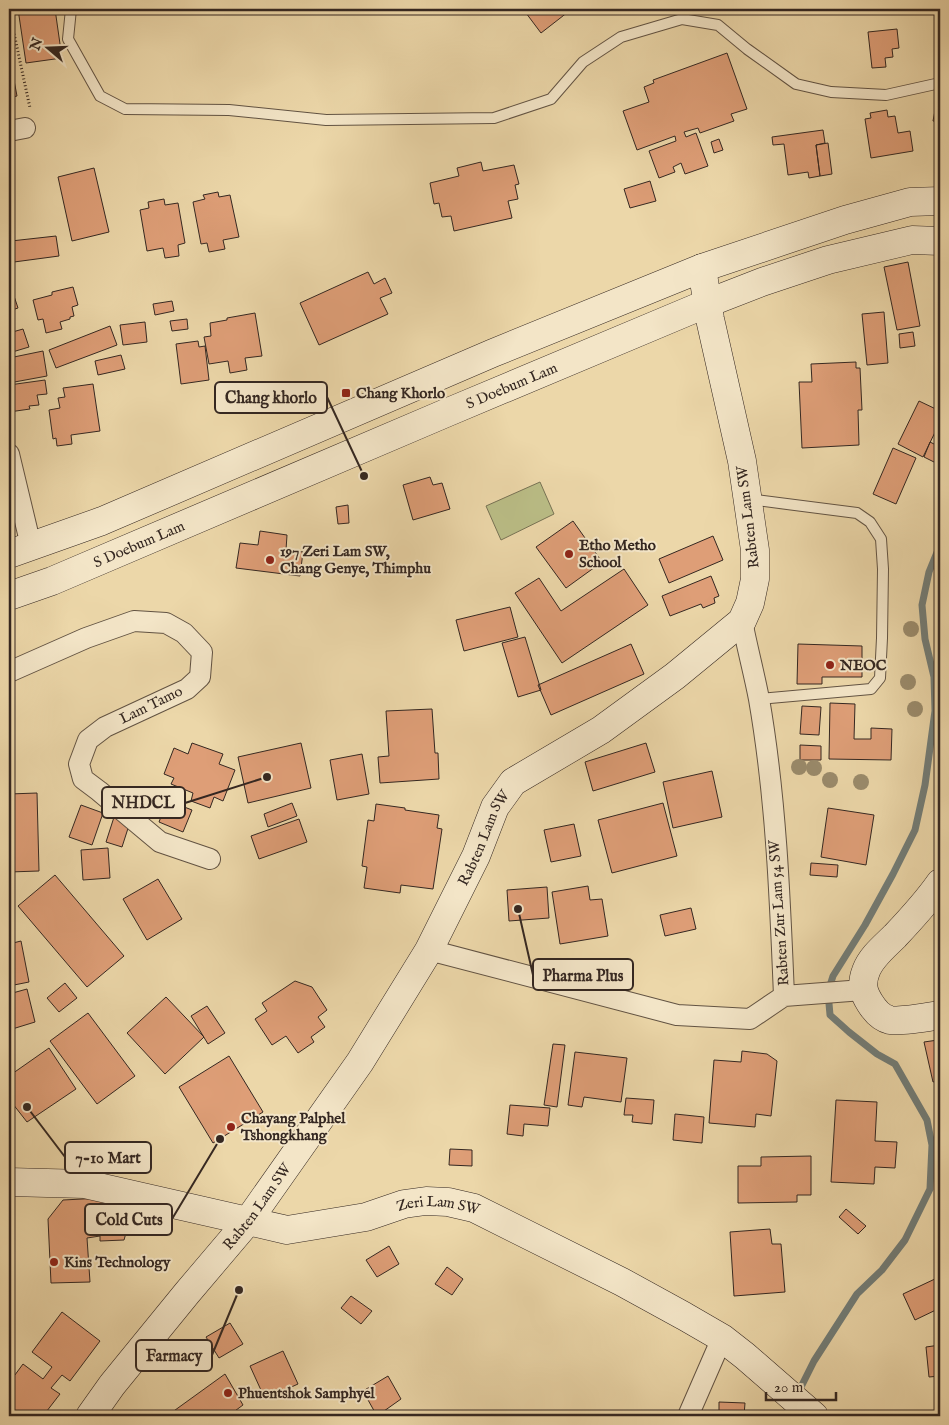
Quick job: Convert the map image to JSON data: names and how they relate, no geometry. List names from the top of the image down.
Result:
{
  "streets": {
    "main road": ["S Doebum Lam", "Rabten Lam SW", "Zeri Lam SW"],
    "street": ["Lam Tamo", "Rabten Zur Lam 54 SW"]
  },
  "crossings": [
    ["S Doebum Lam", "Rabten Lam SW"],
    ["Rabten Lam SW", "Rabten Zur Lam 54 SW"],
    ["Rabten Lam SW", "Zeri Lam SW"]
  ],
  "places": {
    "transit": ["Chang Khorlo"],
    "other": [
      "Chang khorlo",
      "Etho Metho School",
      "197 Zeri Lam SW, Chang Genye, Thimphu",
      "NEOC",
      "NHDCL",
      "Pharma Plus",
      "7-10 Mart",
      "Chayang Palphel Tshongkhang",
      "Cold Cuts",
      "Kins Technology",
      "Farmacy",
      "Phuentshok Samphyel"
    ]
  },
  "scale_bar": "20 m",
  "north": "left"
}
